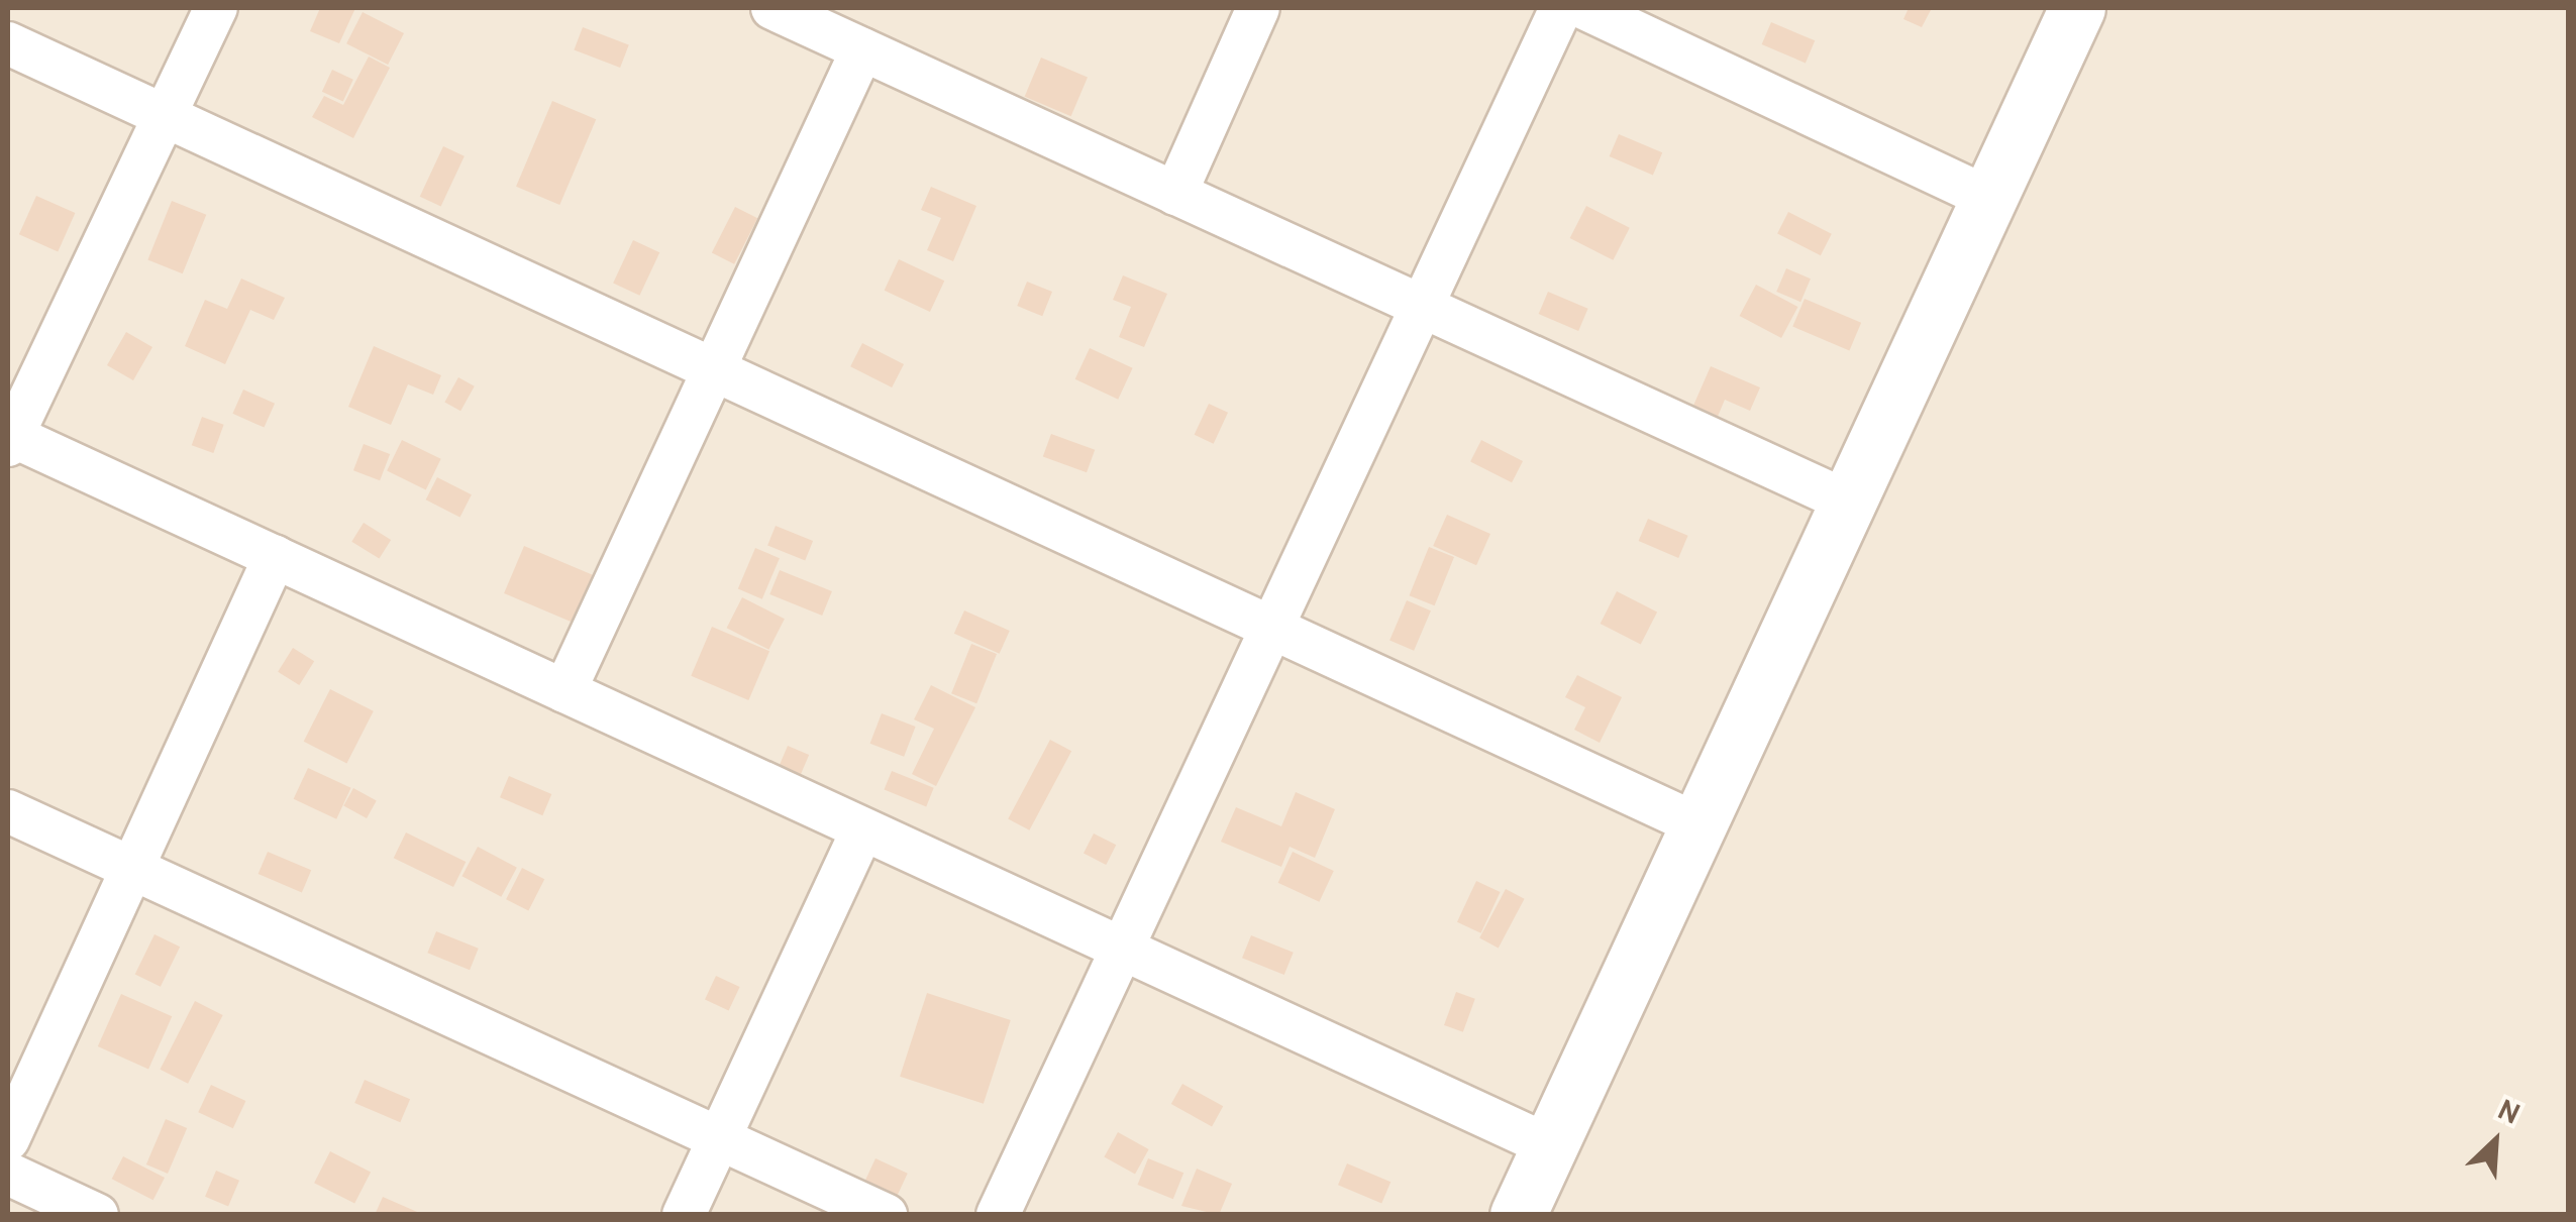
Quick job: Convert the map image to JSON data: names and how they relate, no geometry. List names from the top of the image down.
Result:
{
  "north": "top right"
}
